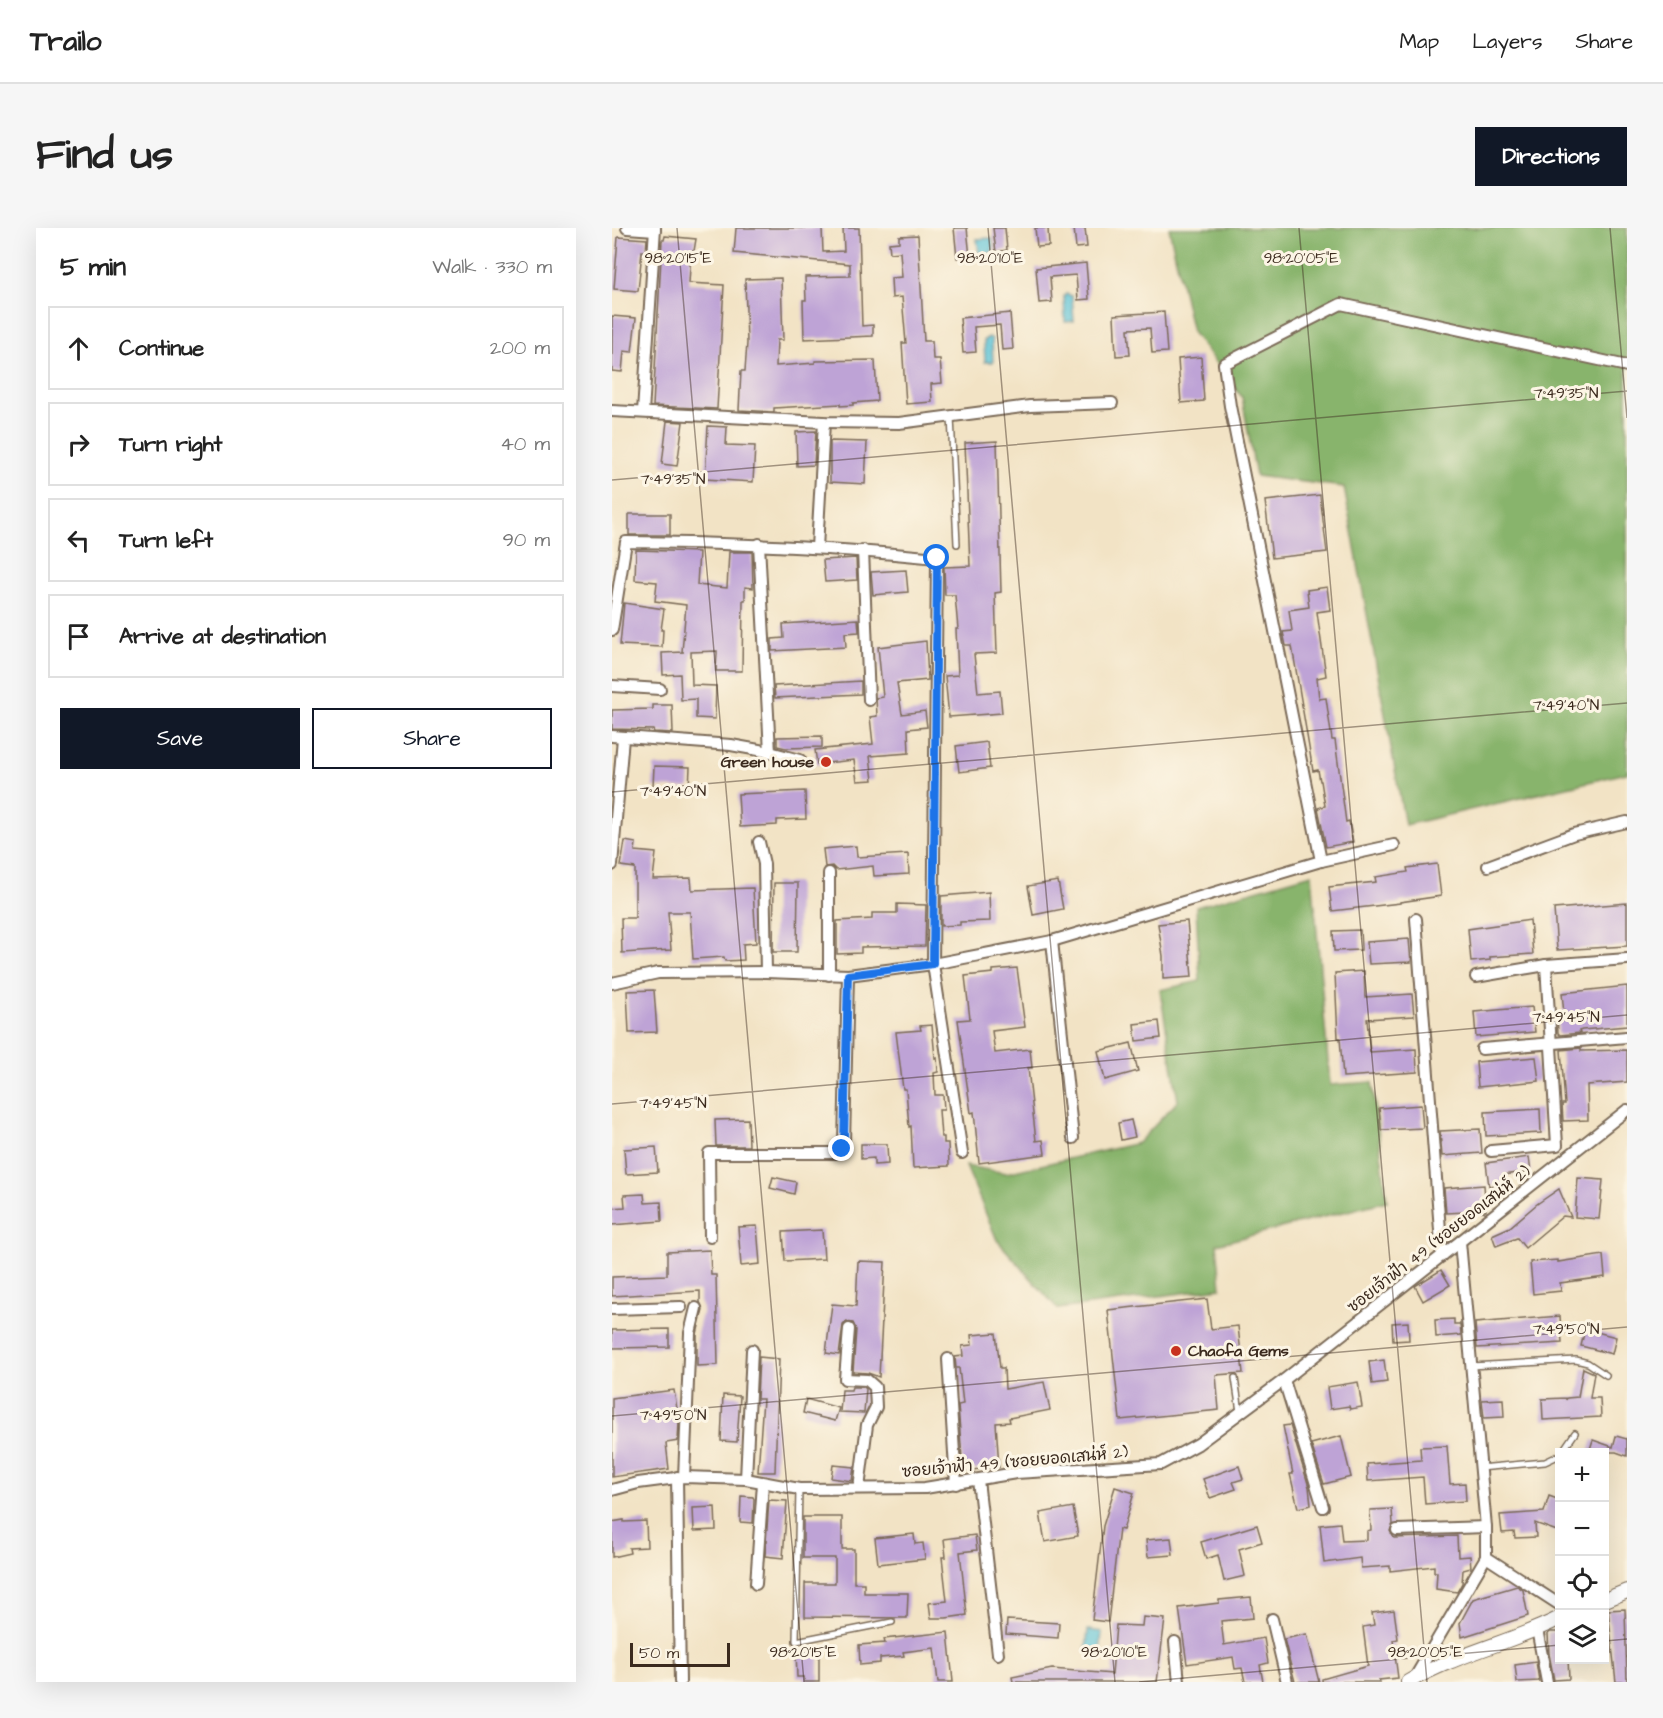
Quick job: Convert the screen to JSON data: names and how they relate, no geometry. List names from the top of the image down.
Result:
{
  "streets": {
    "street": ["ซอยเจ้าฟ้า 49 (ซอยยอดเสน่ห์ 2)"]
  },
  "places": ["Green house", "Chaofa Gems"],
  "scale_bar": "50 m",
  "page": {
    "header": "Trailo",
    "nav": ["Map", "Layers", "Share"],
    "title": "Find us",
    "buttons": [
      "Directions",
      ["Save", "Share"]
    ],
    "heading": ["5 min", "Walk · 330 m"],
    "list": [
      ["Continue", "200 m"],
      ["Turn right", "40 m"],
      ["Turn left", "90 m"],
      "Arrive at destination"
    ],
    "map_buttons": ["+", "−"],
    "scale": "50 m"
  },
  "coordinates": [
    "98°20'15\"E",
    "98°20'10\"E",
    "98°20'05\"E",
    "7°49'35\"N",
    "7°49'40\"N",
    "7°49'45\"N",
    "7°49'50\"N"
  ]
}
